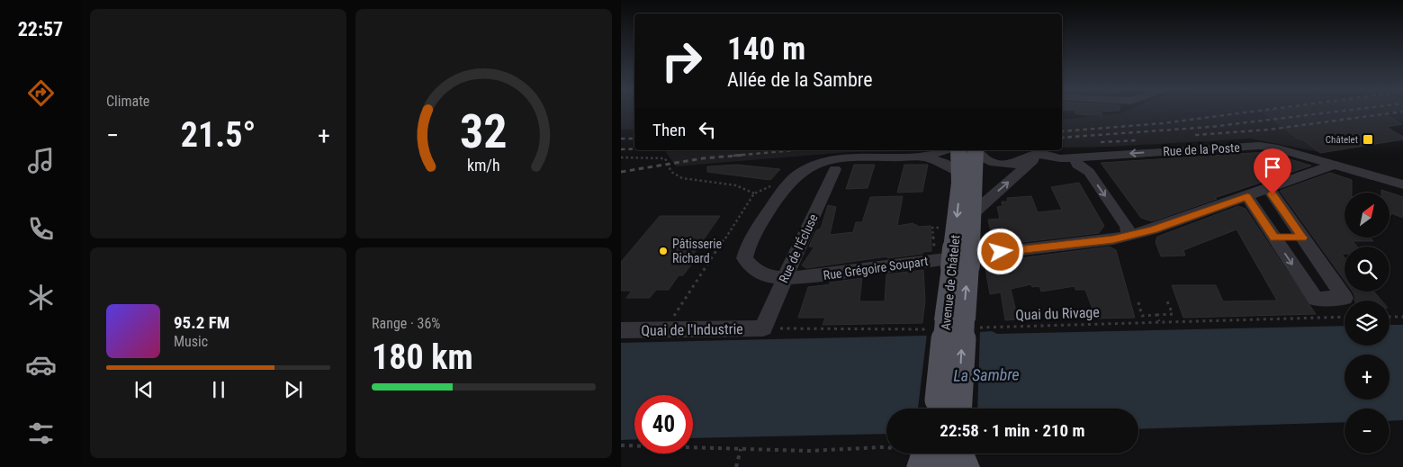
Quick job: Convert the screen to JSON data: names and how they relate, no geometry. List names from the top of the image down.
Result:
{
  "streets": {
    "main road": ["Avenue de Châtelet"],
    "street": [
      "Rue de la Poste",
      "Rue de l'Écluse",
      "Rue Grégoire Soupart",
      "Quai de l'Industrie"
    ],
    "path": ["Quai du Rivage"]
  },
  "crossings": [
    ["Rue de la Poste", "Rue Grégoire Soupart"],
    ["Rue de l'Écluse", "Rue Grégoire Soupart"],
    ["Rue de l'Écluse", "Quai du Rivage"],
    ["Rue de l'Écluse", "Quai de l'Industrie"],
    ["Rue Grégoire Soupart", "Avenue de Châtelet"],
    ["Avenue de Châtelet", "Quai du Rivage"],
    ["Quai du Rivage", "Quai de l'Industrie"]
  ],
  "one_way": ["Rue de la Poste"],
  "water": ["La Sambre"],
  "places": {
    "transit": ["Châtelet"],
    "other": ["Pâtisserie Richard"]
  },
  "north": "top right",
  "page": {
    "tabs": "22:57",
    "tile": [
      "Climate",
      ["Range · 36%", "180 km"]
    ],
    "turn": ["140 m", "Allée de la Sambre"],
    "then": "Then",
    "heat": ["−", "21.5°", "+"],
    "map_buttons": ["+", "−"],
    "song": ["95.2 FM", "Music"],
    "limit": "40",
    "trip": "22:58 · 1 min · 210 m",
    "gauge": ["32", "km/h"]
  }
}
